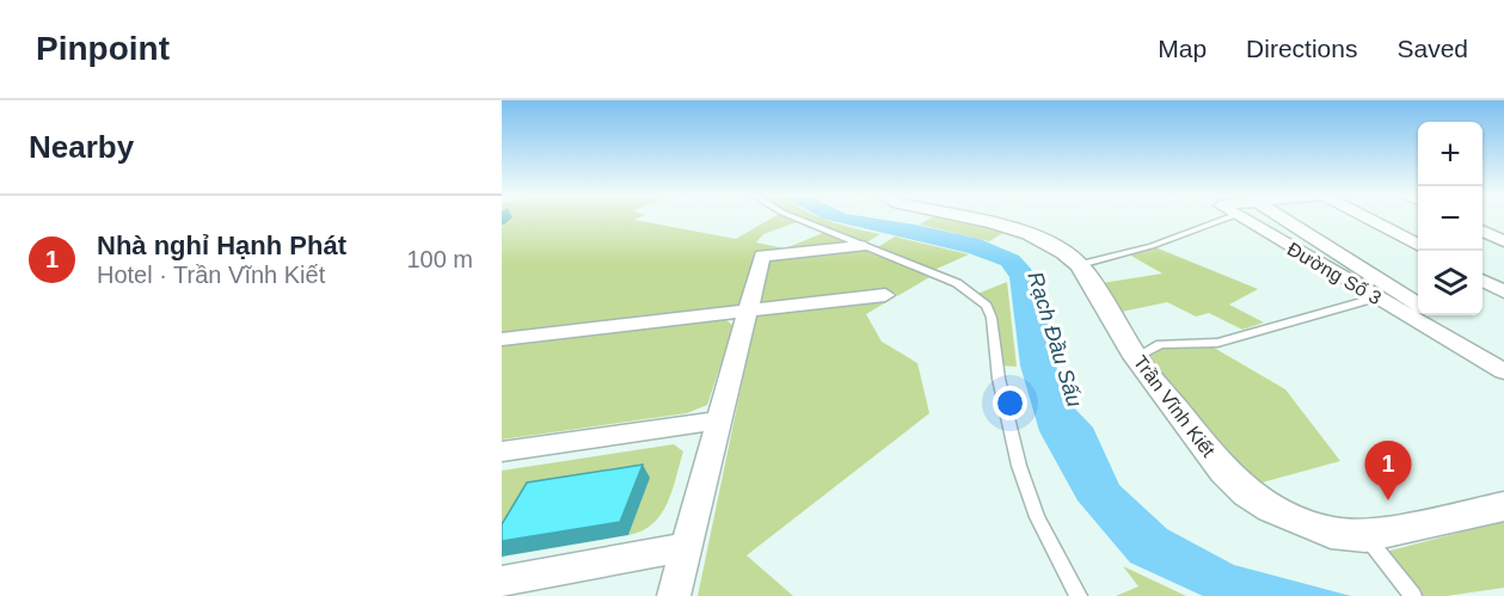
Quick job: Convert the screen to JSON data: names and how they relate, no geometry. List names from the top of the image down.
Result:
{
  "streets": {
    "street": ["Đường Số 3", "Trần Vĩnh Kiết"]
  },
  "water": ["Rạch Đầu Sấu"],
  "page": {
    "header": "Pinpoint",
    "nav": ["Map", "Directions", "Saved"],
    "heading": "Nearby",
    "map_buttons": ["+", "−"],
    "list": [
      {
        "mark": "1",
        "name": "Nhà nghỉ Hạnh Phát",
        "note": "Hotel · Trần Vĩnh Kiết",
        "value": "100 m"
      }
    ],
    "pins": "1"
  }
}
